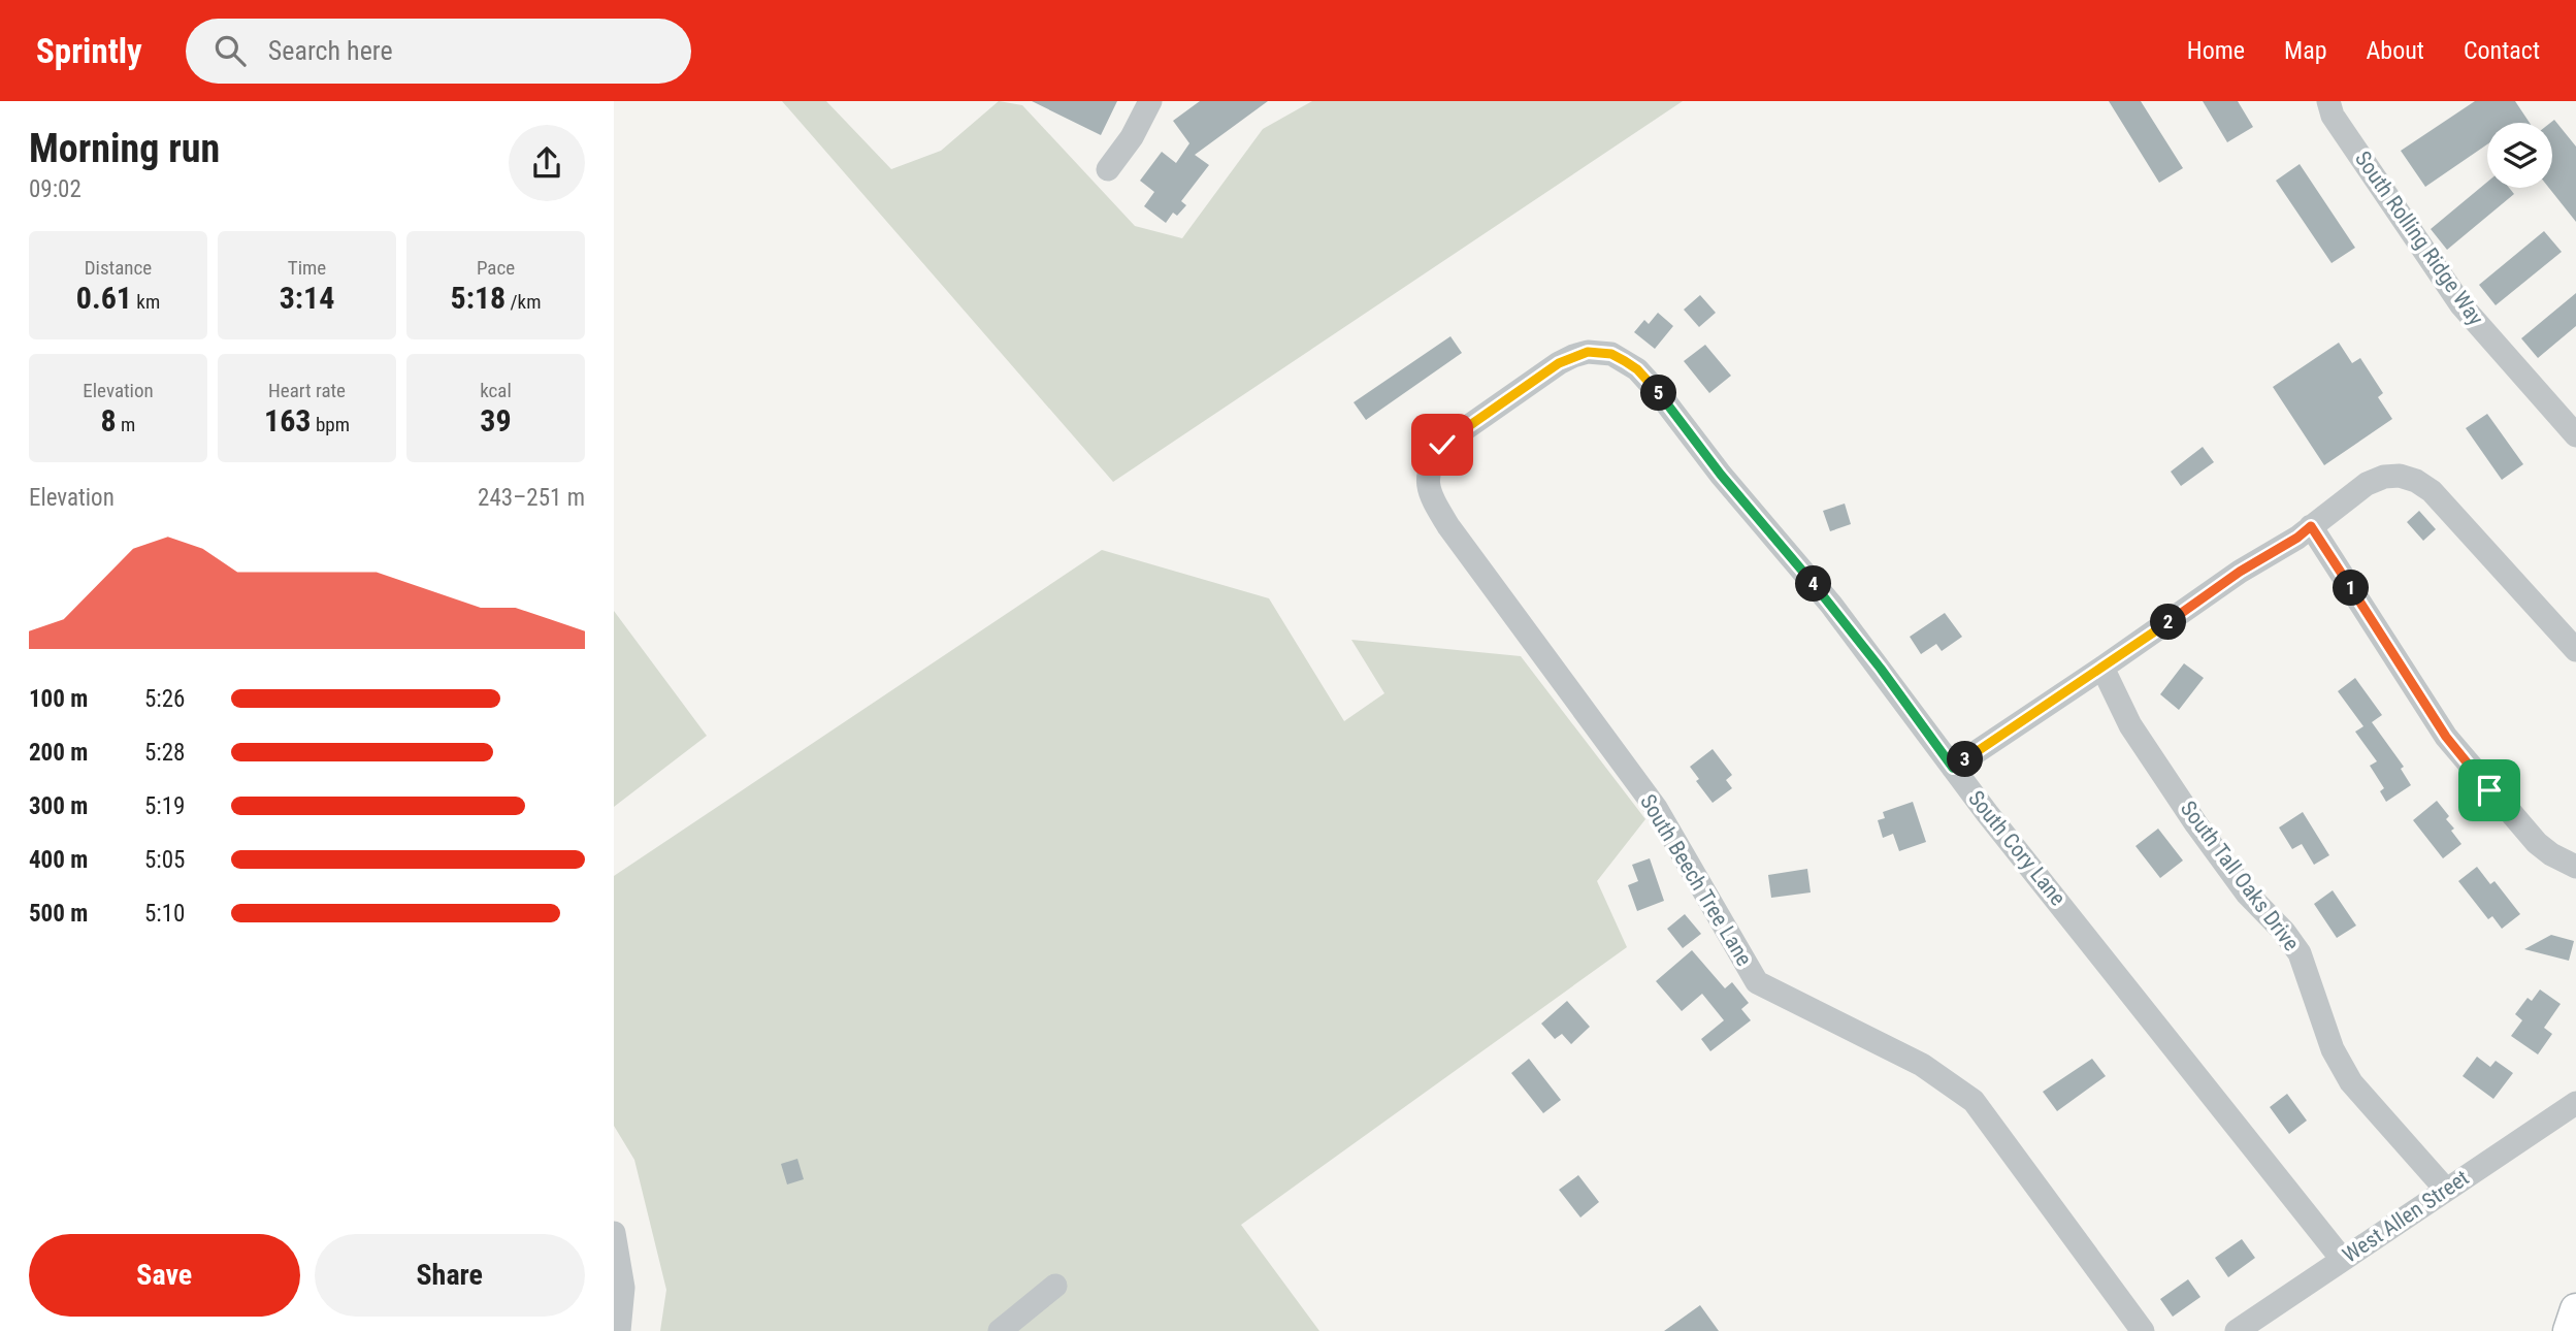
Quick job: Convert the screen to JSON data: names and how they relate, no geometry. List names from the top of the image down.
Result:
{
  "streets": {
    "street": [
      "South Rolling Ridge Way",
      "South Cory Lane",
      "South Tall Oaks Drive",
      "South Beech Tree Lane",
      "West Allen Street"
    ]
  },
  "crossings": [
    ["South Cory Lane", "South Beech Tree Lane"],
    ["South Cory Lane", "West Allen Street"],
    ["South Tall Oaks Drive", "West Allen Street"]
  ],
  "page": {
    "header": "Sprintly",
    "search": "Search here",
    "nav": [
      "Home",
      "Map",
      "About",
      "Contact"
    ],
    "heading": ["Morning run", "09:02"],
    "stats": [
      ["Distance", "0.61 km"],
      ["Time", "3:14"],
      ["Pace", "5:18 /km"],
      ["Elevation", "8 m"],
      ["Heart rate", "163 bpm"],
      ["kcal", "39"]
    ],
    "pins": [
      "5",
      "4",
      "1",
      "2",
      "3"
    ],
    "chart": ["Elevation", "243–251 m"],
    "list": [
      {
        "name": "100 m",
        "note": "5:26"
      },
      {
        "name": "200 m",
        "note": "5:28"
      },
      {
        "name": "300 m",
        "note": "5:19"
      },
      {
        "name": "400 m",
        "note": "5:05"
      },
      {
        "name": "500 m",
        "note": "5:10"
      }
    ],
    "buttons": ["Save", "Share"]
  }
}
